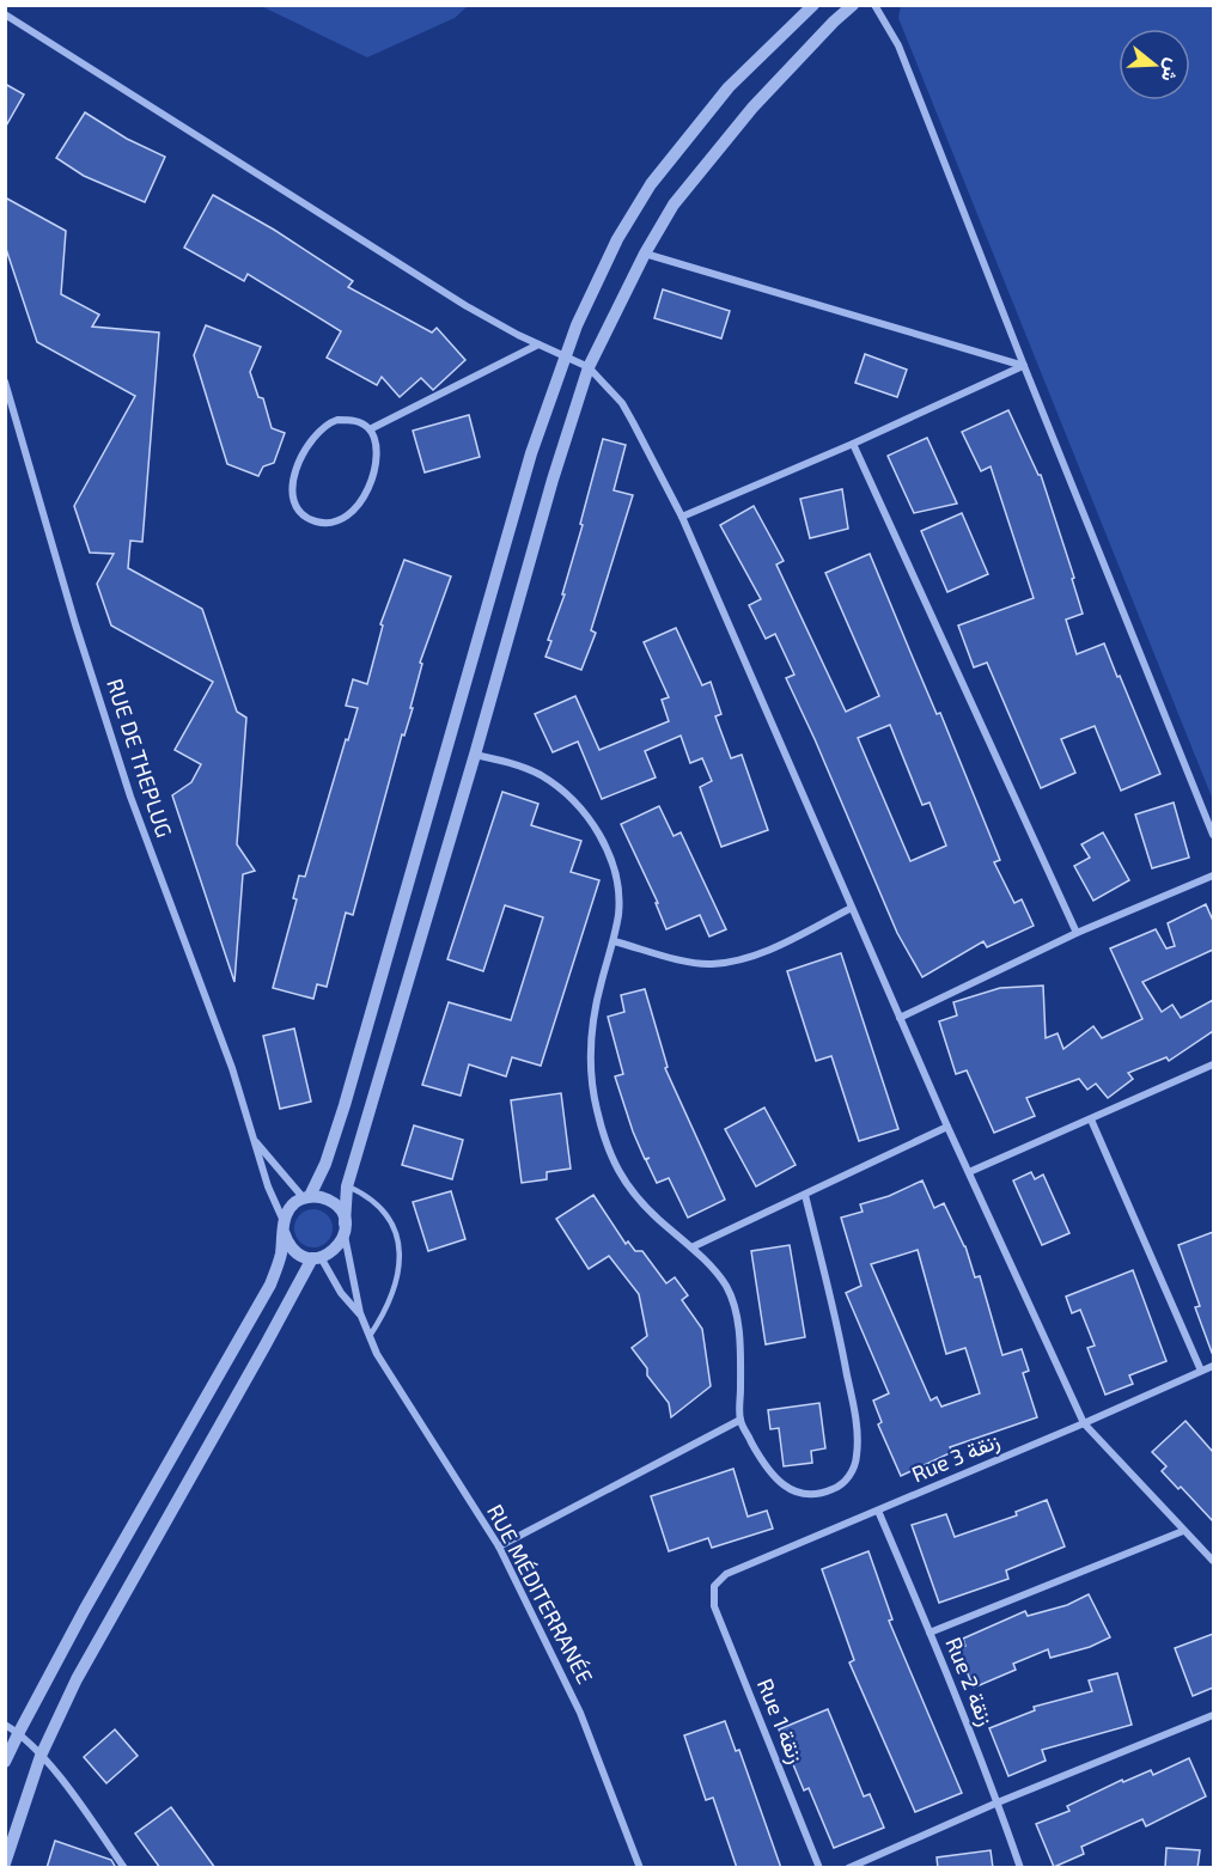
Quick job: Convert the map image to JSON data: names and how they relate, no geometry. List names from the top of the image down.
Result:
{
  "streets": {
    "street": [
      "RUE DE THEPLUG",
      "Rue 3 زنقة",
      "RUE MÉDITERRANÉE",
      "Rue 2 زنقة",
      "Rue 1 زنقة"
    ]
  },
  "crossings": [
    ["Rue 3 زنقة", "Rue 2 زنقة"],
    ["Rue 3 زنقة", "Rue 1 زنقة"]
  ],
  "north": "right"
}
